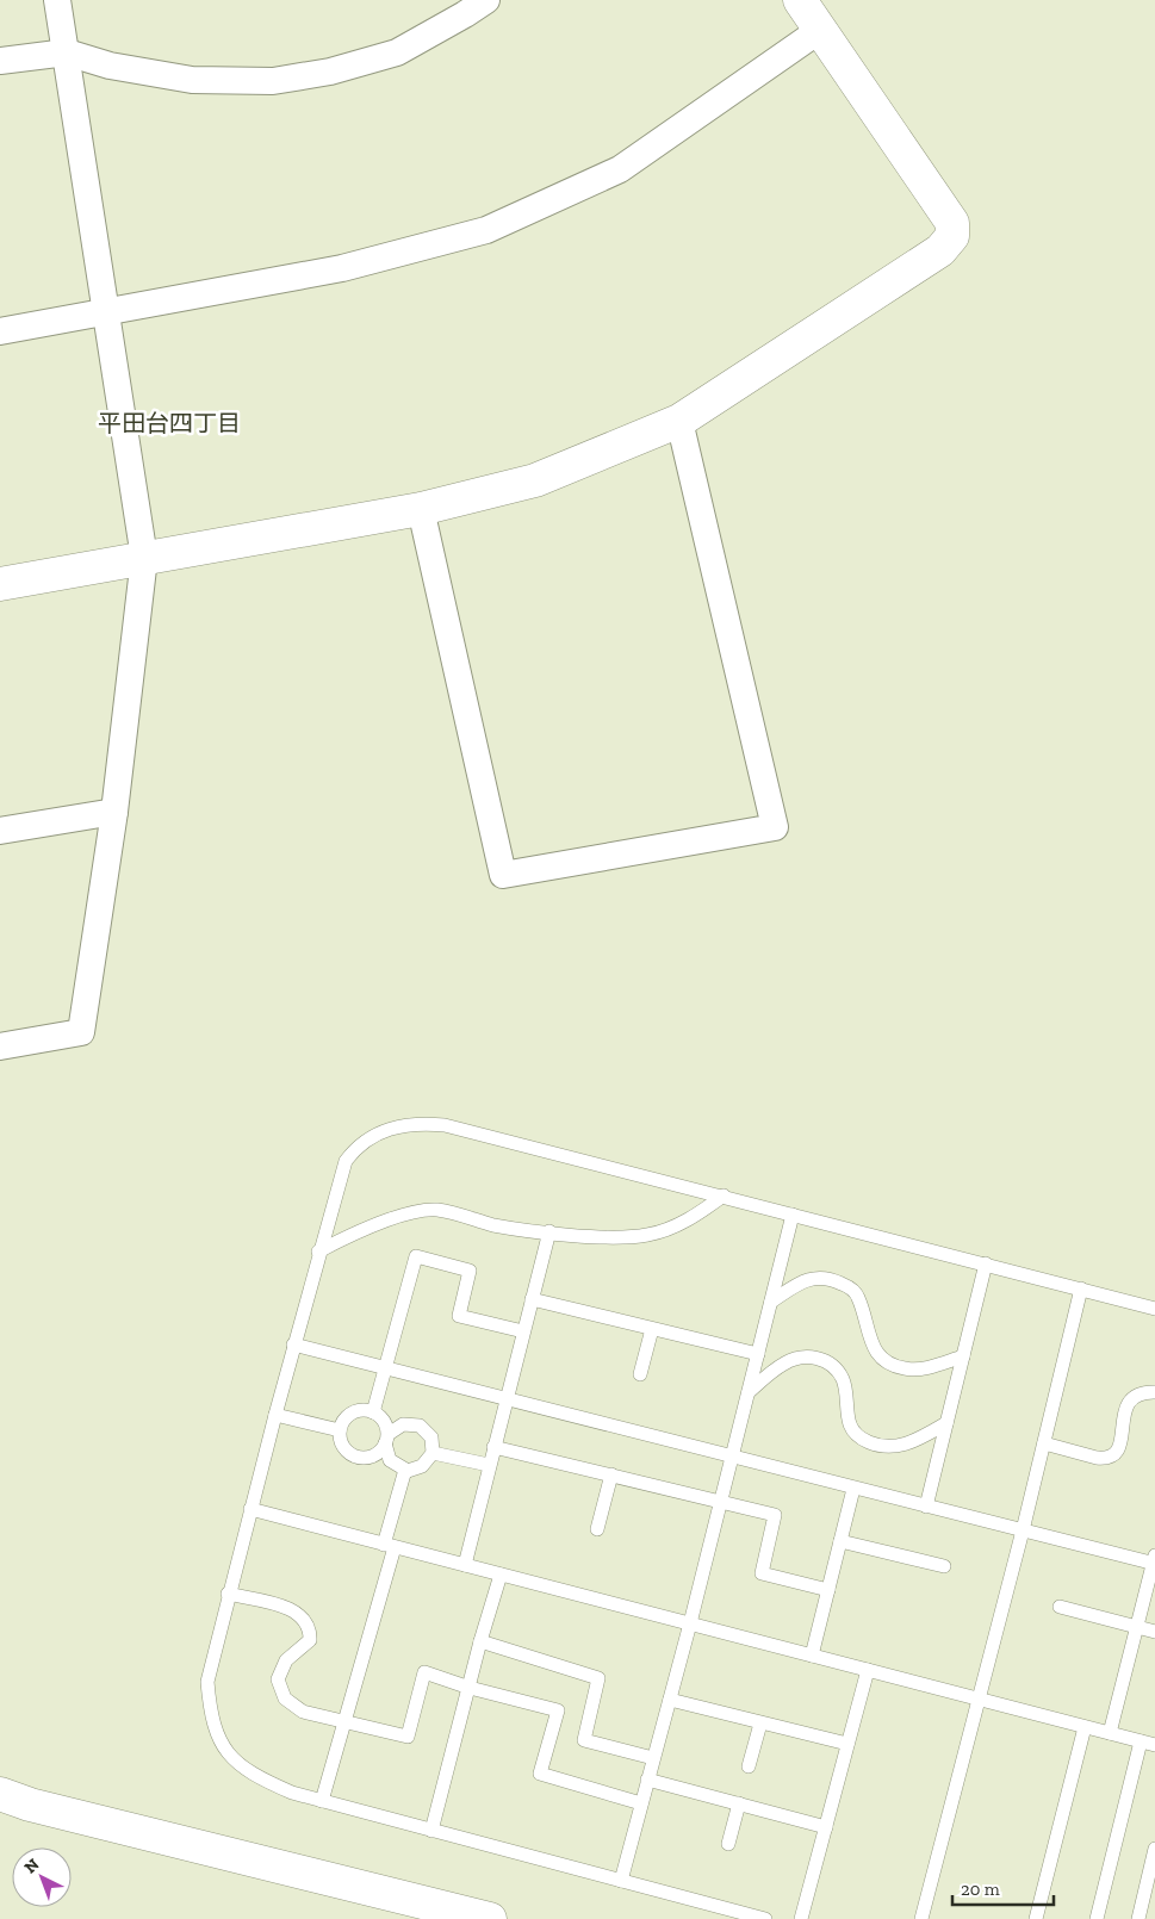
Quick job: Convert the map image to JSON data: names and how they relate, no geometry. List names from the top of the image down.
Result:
{
  "districts": ["平田台四丁目"],
  "scale_bar": "20 m",
  "north": "top left"
}
